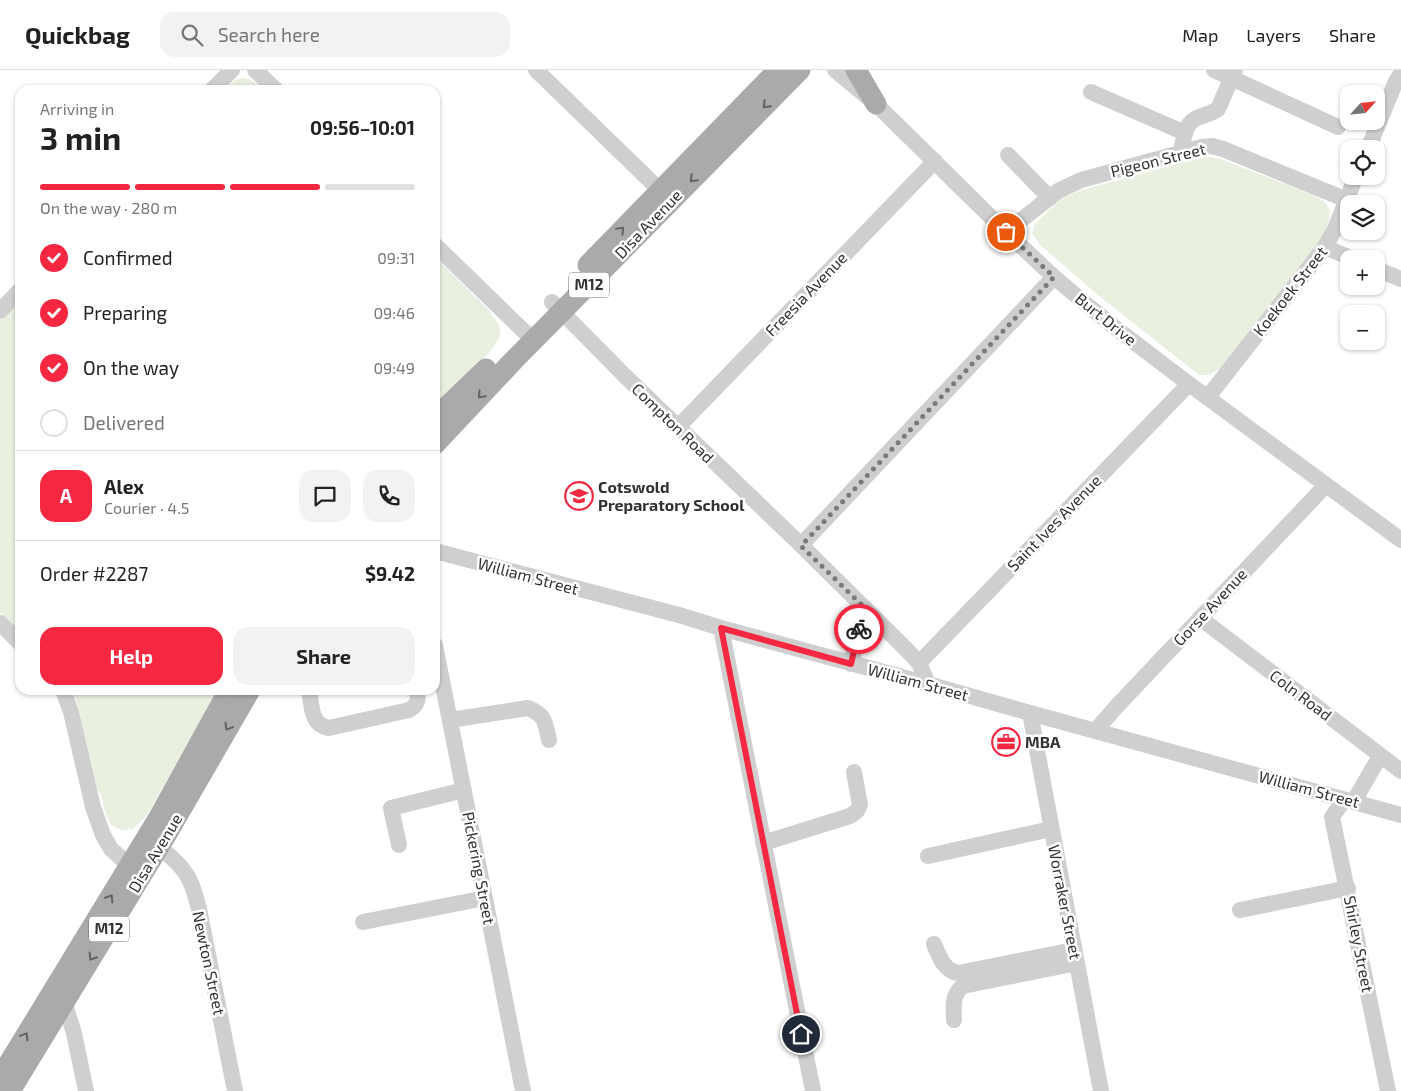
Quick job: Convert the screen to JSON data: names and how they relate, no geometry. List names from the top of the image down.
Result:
{
  "streets": {
    "main road": ["Disa Avenue", "M12"],
    "street": [
      "Pigeon Street",
      "Koekoek Street",
      "Freesia Avenue",
      "Burt Drive",
      "Compton Road",
      "Saint Ives Avenue",
      "William Street",
      "Gorse Avenue",
      "Coln Road",
      "Pickering Street",
      "Worraker Street",
      "Shirley Street",
      "Newton Street"
    ]
  },
  "crossings": [
    ["Pigeon Street", "Burt Drive"],
    ["Disa Avenue", "Compton Road"],
    ["Disa Avenue", "Newton Street"],
    ["Koekoek Street", "Burt Drive"],
    ["Freesia Avenue", "Burt Drive"],
    ["Freesia Avenue", "Compton Road"],
    ["Burt Drive", "Saint Ives Avenue"],
    ["Burt Drive", "Gorse Avenue"],
    ["Compton Road", "Saint Ives Avenue"],
    ["Compton Road", "William Street"],
    ["William Street", "Gorse Avenue"],
    ["William Street", "Worraker Street"],
    ["William Street", "Shirley Street"],
    ["Gorse Avenue", "Coln Road"],
    ["Coln Road", "Shirley Street"]
  ],
  "places": {
    "school or university": ["Cotswold Preparatory School"],
    "office": ["MBA"]
  },
  "north": "top right",
  "page": {
    "header": "Quickbag",
    "search": "Search here",
    "nav": ["Map", "Layers", "Share"],
    "map_buttons": ["+", "−"],
    "heading": ["3 min", "Arriving in", "09:56–10:01"],
    "panel": [
      "Alex",
      "Courier · 4.5",
      "Order #2287",
      "$9.42"
    ],
    "bar": "On the way · 280 m",
    "list": [
      ["Confirmed", "09:31"],
      ["Preparing", "09:46"],
      ["On the way", "09:49"],
      "Delivered"
    ],
    "round": "A",
    "buttons": ["Help", "Share"]
  }
}
